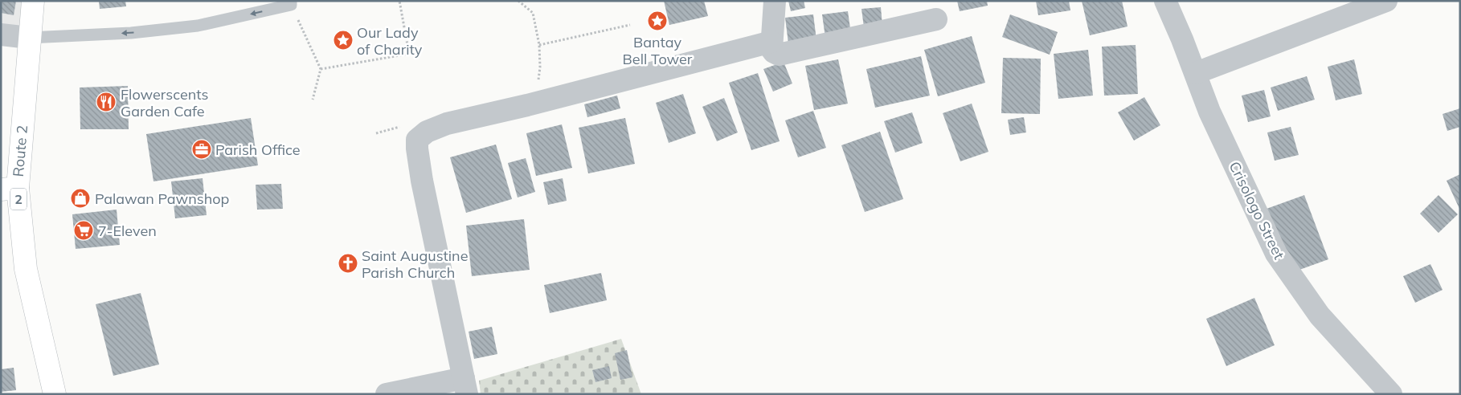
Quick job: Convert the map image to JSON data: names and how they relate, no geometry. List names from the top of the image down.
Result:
{
  "streets": {
    "highway": ["Route 2", "2"],
    "street": ["Crisologo Street"]
  },
  "places": {
    "place": ["Bantay Bell Tower", "Our Lady of Charity"],
    "restaurant": ["Flowerscents Garden Cafe"],
    "office": ["Parish Office"],
    "shop": ["Palawan Pawnshop"],
    "supermarket": ["7-Eleven"],
    "church": ["Saint Augustine Parish Church"]
  }
}
